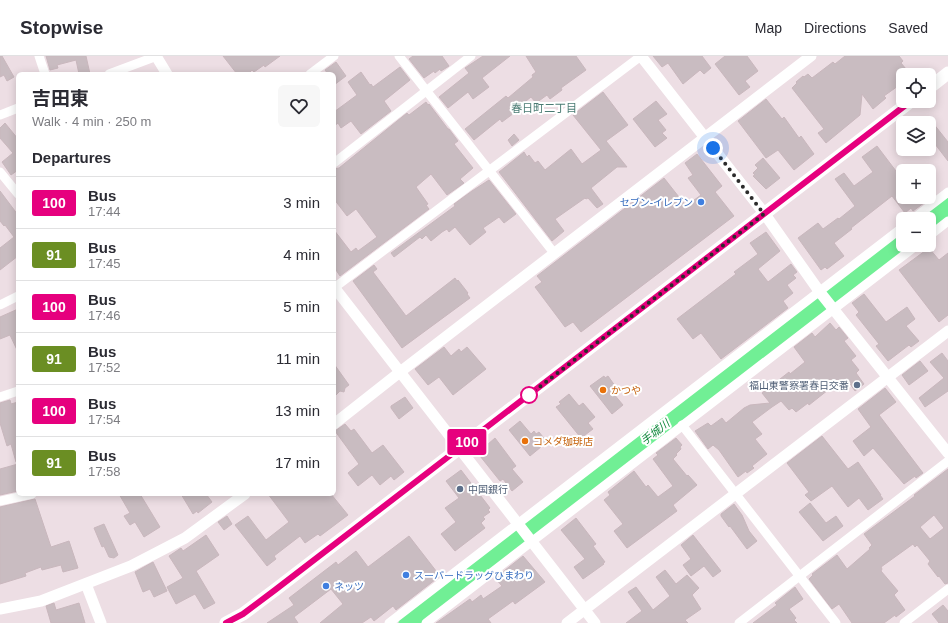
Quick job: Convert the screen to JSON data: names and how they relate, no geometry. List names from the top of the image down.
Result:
{
  "districts": ["春日町二丁目"],
  "water": ["手城川"],
  "places": [
    "セブン-イレブン",
    "福山東警察署春日交番",
    "かつや",
    "コメダ珈琲店",
    "中国銀行",
    "スーパードラッグひまわり",
    "ネッツ"
  ],
  "lines": ["bus line 100"],
  "page": {
    "header": "Stopwise",
    "nav": ["Map", "Directions", "Saved"],
    "on_map": "100",
    "map_buttons": ["+", "−"],
    "heading": [
      ["吉田東", "Walk · 4 min · 250 m"],
      "Departures"
    ],
    "list": [
      {
        "mark": "100",
        "name": "Bus",
        "note": "17:44",
        "value": "3 min"
      },
      {
        "mark": "91",
        "name": "Bus",
        "note": "17:45",
        "value": "4 min"
      },
      {
        "mark": "100",
        "name": "Bus",
        "note": "17:46",
        "value": "5 min"
      },
      {
        "mark": "91",
        "name": "Bus",
        "note": "17:52",
        "value": "11 min"
      },
      {
        "mark": "100",
        "name": "Bus",
        "note": "17:54",
        "value": "13 min"
      },
      {
        "mark": "91",
        "name": "Bus",
        "note": "17:58",
        "value": "17 min"
      }
    ]
  }
}
